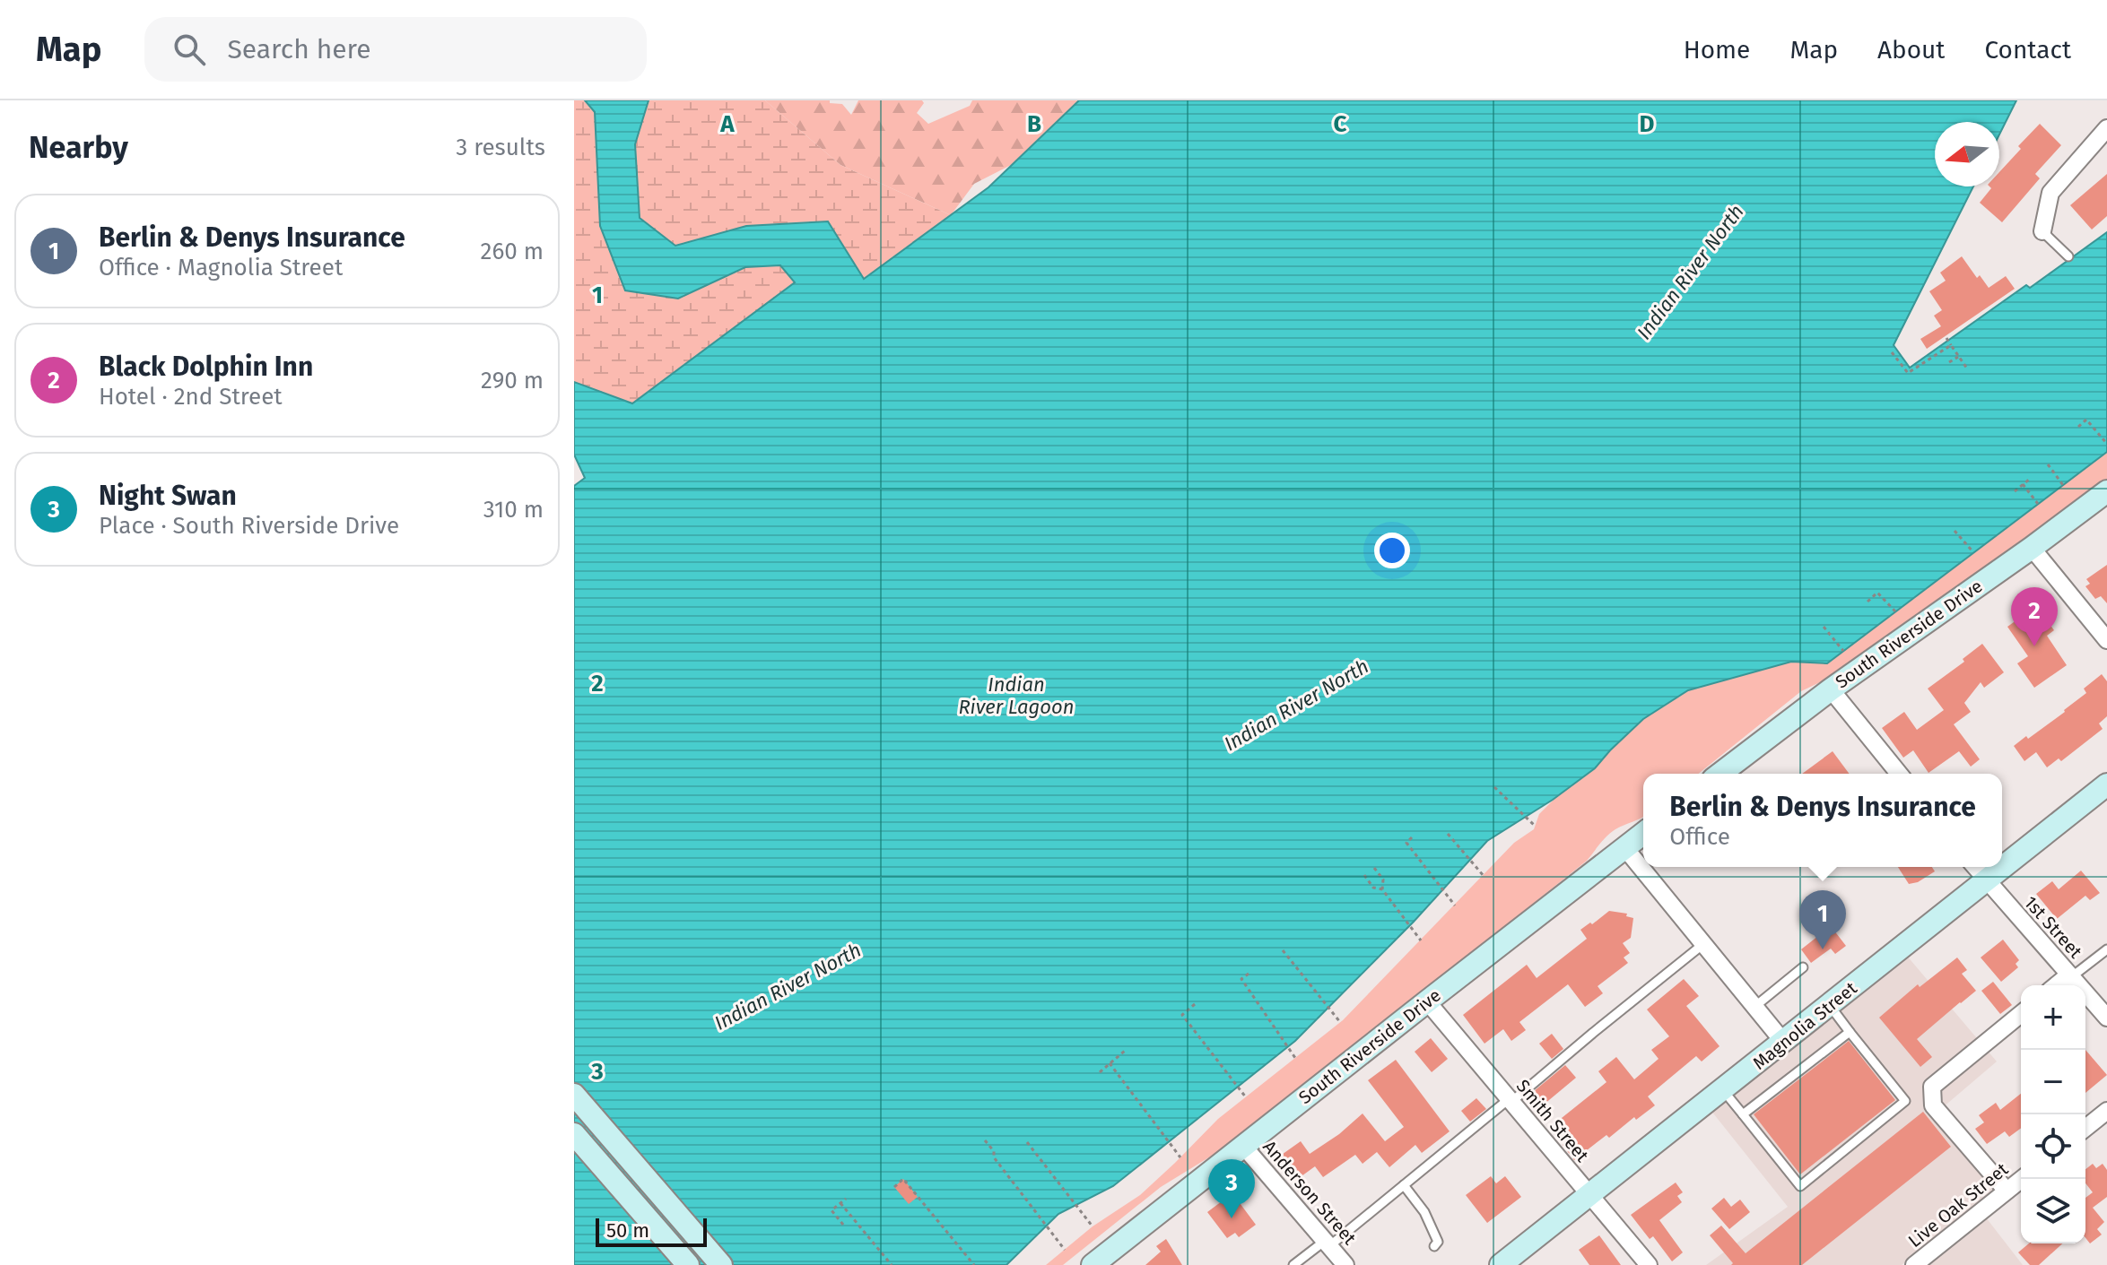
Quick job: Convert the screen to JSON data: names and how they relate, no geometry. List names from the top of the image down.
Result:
{
  "streets": {
    "street": [
      "South Riverside Drive",
      "1st Street",
      "Magnolia Street",
      "Smith Street",
      "Anderson Street",
      "Live Oak Street"
    ]
  },
  "crossings": [
    ["South Riverside Drive", "Smith Street"],
    ["South Riverside Drive", "Anderson Street"],
    ["1st Street", "Magnolia Street"],
    ["Magnolia Street", "Smith Street"]
  ],
  "water": ["Indian River North", "Indian River Lagoon"],
  "scale_bar": "50 m",
  "north": "left",
  "page": {
    "header": "Map",
    "search": "Search here",
    "nav": [
      "Home",
      "Map",
      "About",
      "Contact"
    ],
    "heading": ["Nearby", "3 results"],
    "list": [
      {
        "mark": "1",
        "name": "Berlin & Denys Insurance",
        "note": "Office · Magnolia Street",
        "value": "260 m"
      },
      {
        "mark": "2",
        "name": "Black Dolphin Inn",
        "note": "Hotel · 2nd Street",
        "value": "290 m"
      },
      {
        "mark": "3",
        "name": "Night Swan",
        "note": "Place · South Riverside Drive",
        "value": "310 m"
      }
    ],
    "pins": ["2", "1", "3"],
    "popup": ["Berlin & Denys Insurance", "Office"],
    "map_buttons": ["+", "−"],
    "scale": "50 m"
  },
  "grid": {
    "columns": [
      "A",
      "B",
      "C",
      "D"
    ],
    "rows": ["1", "2", "3"]
  }
}
